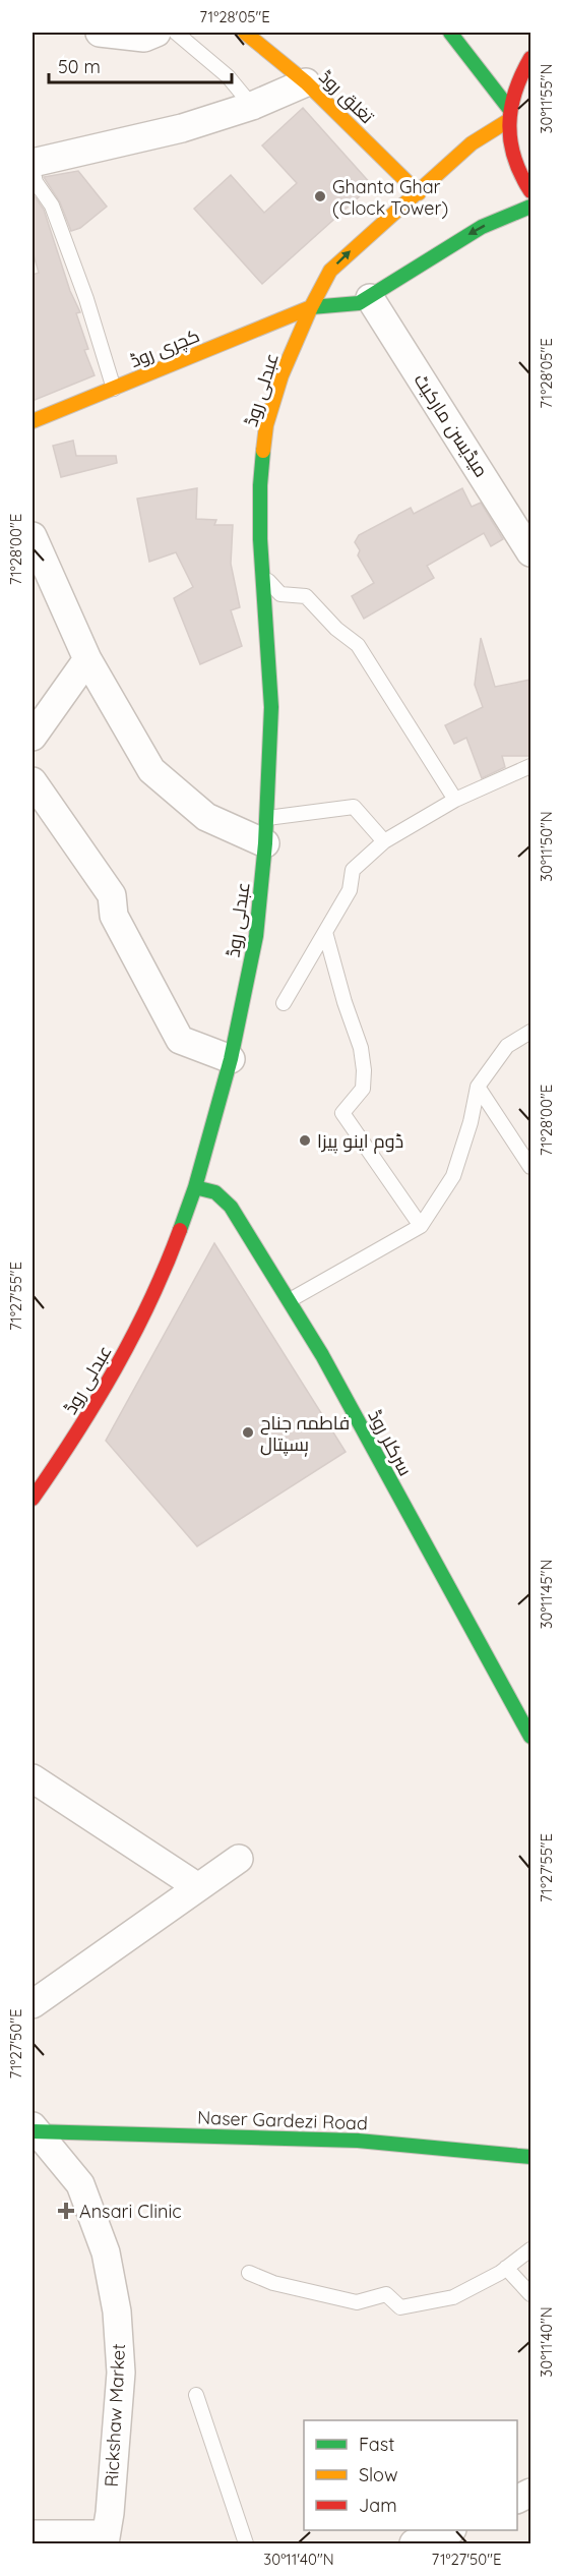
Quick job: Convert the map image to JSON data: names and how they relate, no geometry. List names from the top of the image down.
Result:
{
  "streets": {
    "main road": [
      "تغلق روڈ",
      "کچری روڈ",
      "عبدلی روڈ",
      "سرکلر روڈ",
      "Naser Gardezi Road"
    ],
    "street": ["میڈیسن مارکیٹ", "Rickshaw Market"]
  },
  "crossings": [
    ["تغلق روڈ", "عبدلی روڈ"],
    ["کچری روڈ", "عبدلی روڈ"],
    ["عبدلی روڈ", "سرکلر روڈ"],
    ["Naser Gardezi Road", "Rickshaw Market"]
  ],
  "places": {
    "other": ["Ghanta Ghar (Clock Tower)", "ڈوم اینو پیزا", "فاطمہ جناح ہسپتال"],
    "health": ["Ansari Clinic"]
  },
  "legend": ["Fast", "Slow", "Jam"],
  "scale_bar": "50 m",
  "coordinates": [
    "71°28'05\"E",
    "30°11'55\"N",
    "71°28'00\"E",
    "30°11'50\"N",
    "71°27'55\"E",
    "30°11'45\"N",
    "71°27'50\"E",
    "30°11'40\"N"
  ]
}
